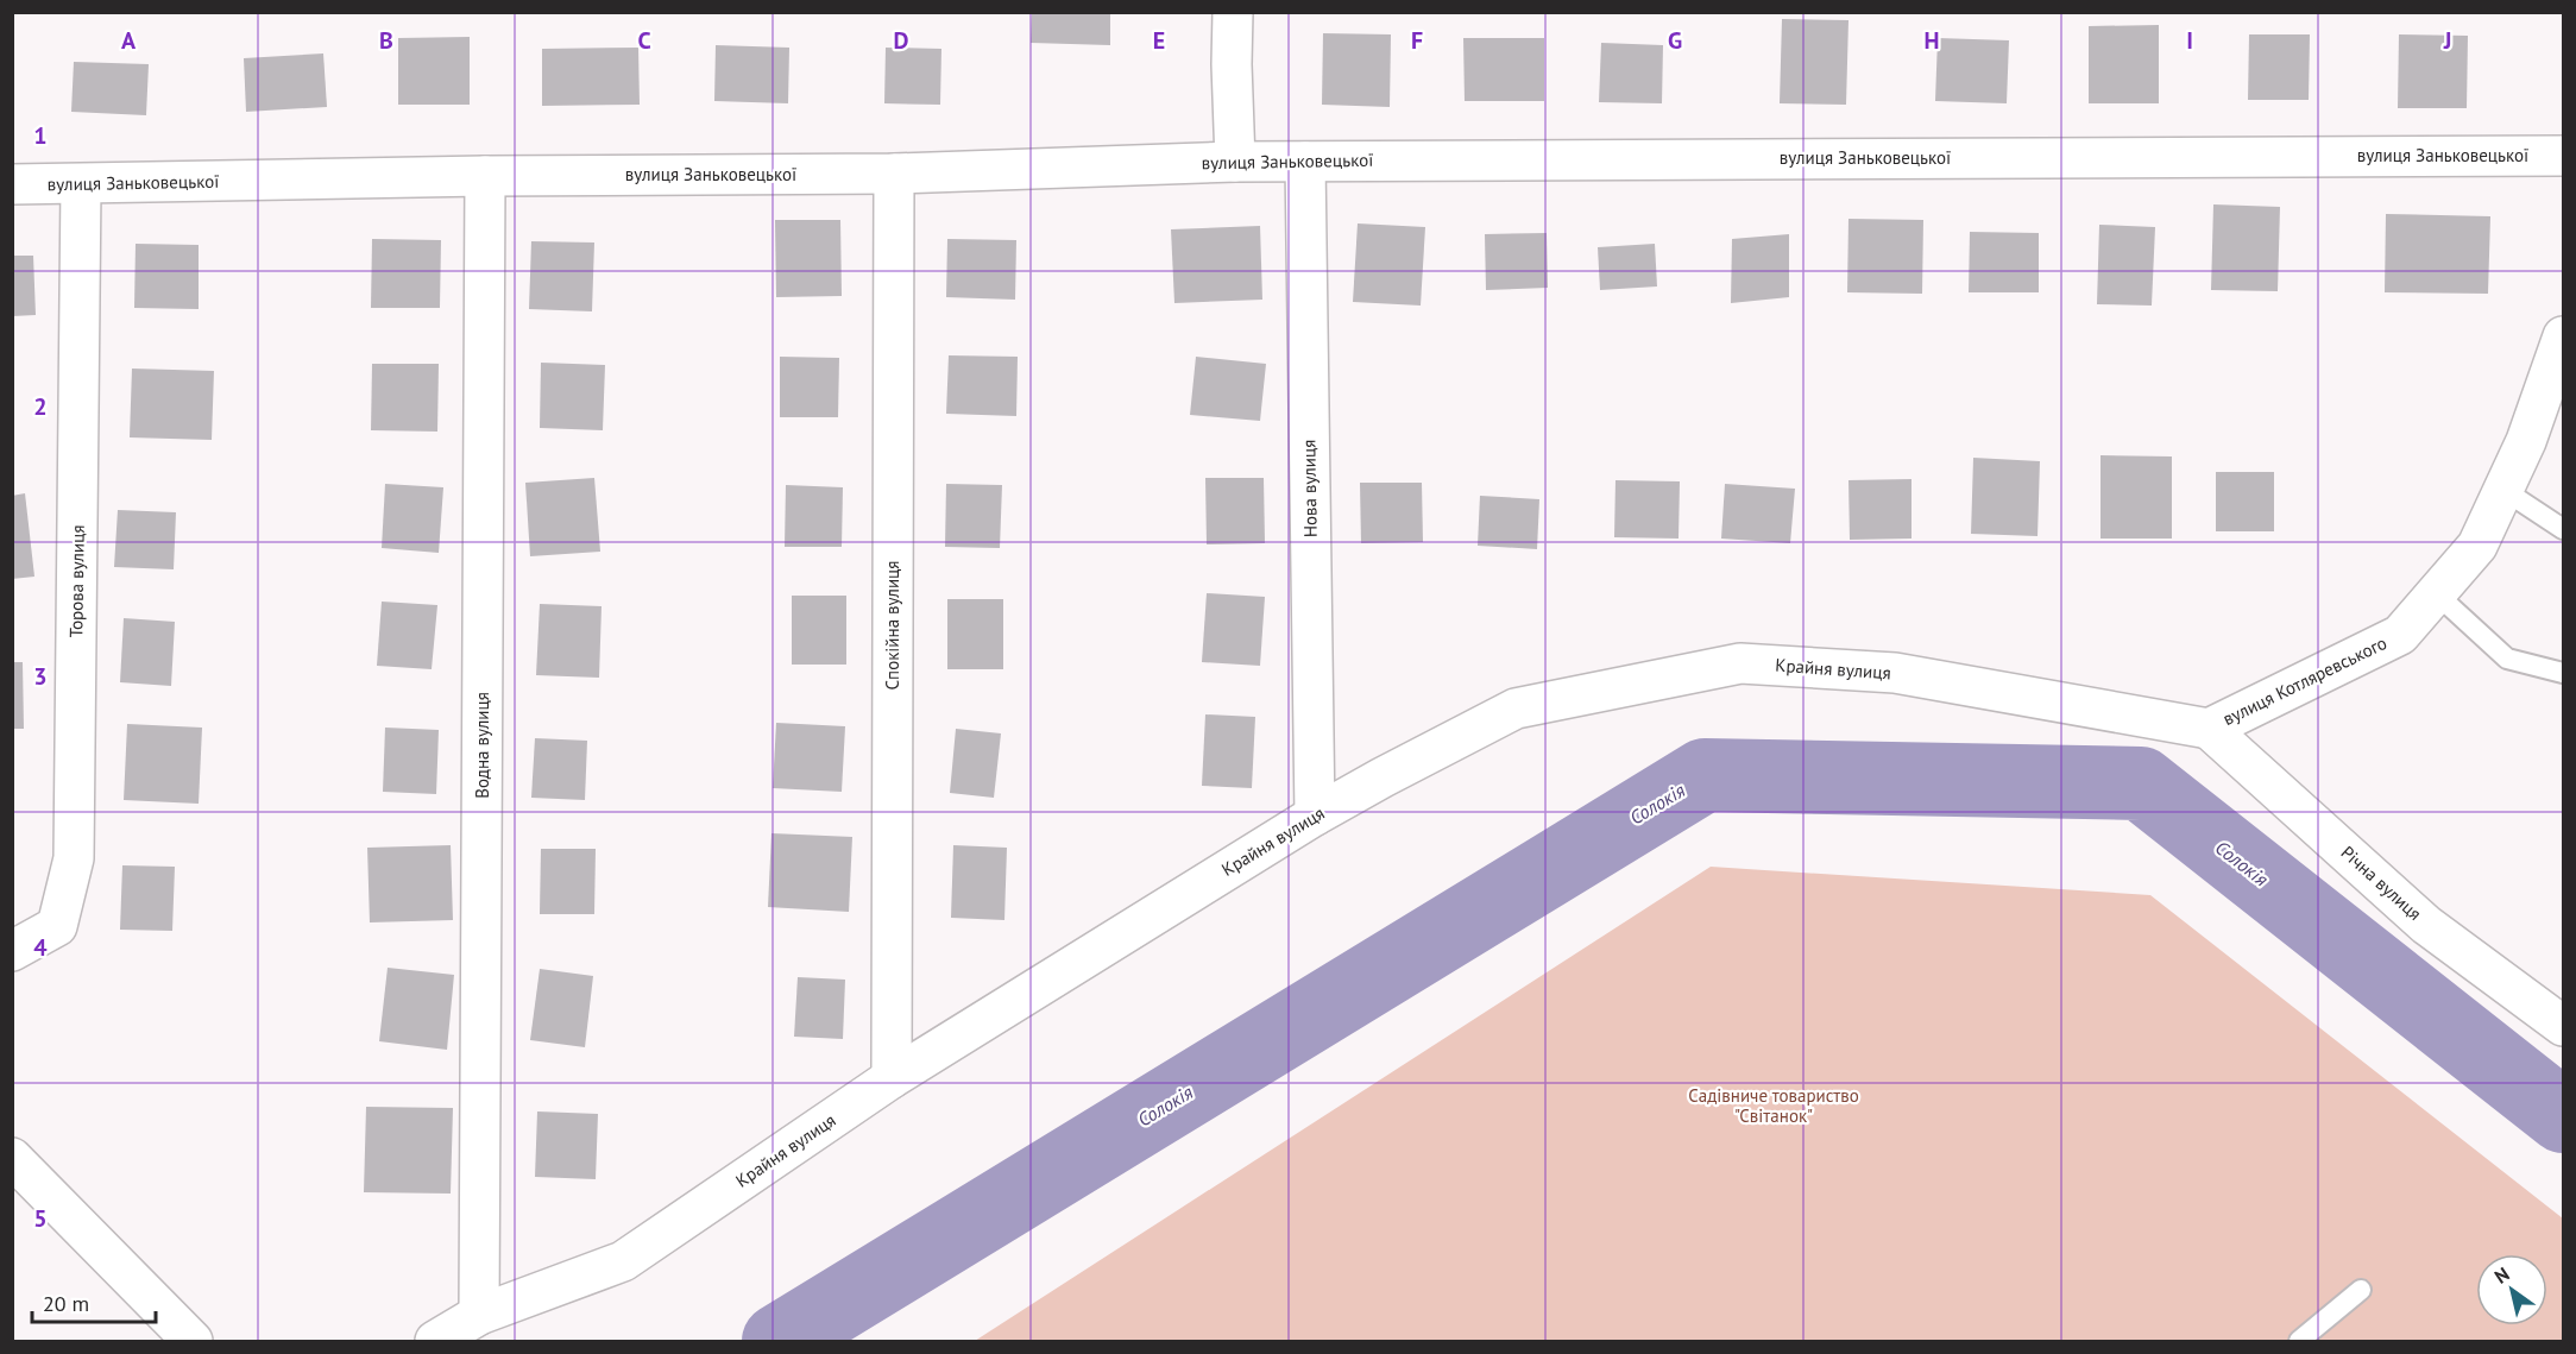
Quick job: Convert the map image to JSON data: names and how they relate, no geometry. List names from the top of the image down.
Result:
{
  "streets": {
    "street": [
      "вулиця Заньковецької",
      "Нова вулиця",
      "Торова вулиця",
      "Спокійна вулиця",
      "Крайня вулиця",
      "вулиця Котляревського",
      "Водна вулиця",
      "Річна вулиця"
    ]
  },
  "crossings": [
    ["вулиця Заньковецької", "Нова вулиця"],
    ["вулиця Заньковецької", "Торова вулиця"],
    ["вулиця Заньковецької", "Спокійна вулиця"],
    ["вулиця Заньковецької", "Водна вулиця"],
    ["Нова вулиця", "Крайня вулиця"],
    ["Спокійна вулиця", "Крайня вулиця"],
    ["Крайня вулиця", "вулиця Котляревського"],
    ["Крайня вулиця", "Водна вулиця"],
    ["Крайня вулиця", "Річна вулиця"],
    ["вулиця Котляревського", "Річна вулиця"]
  ],
  "water": ["Солокія"],
  "parks": ["Садівниче товариство \"Світанок\""],
  "scale_bar": "20 m",
  "north": "top left",
  "grid": {
    "columns": [
      "A",
      "B",
      "C",
      "D",
      "E",
      "F",
      "G",
      "H",
      "I",
      "J"
    ],
    "rows": [
      "1",
      "2",
      "3",
      "4",
      "5"
    ]
  }
}
